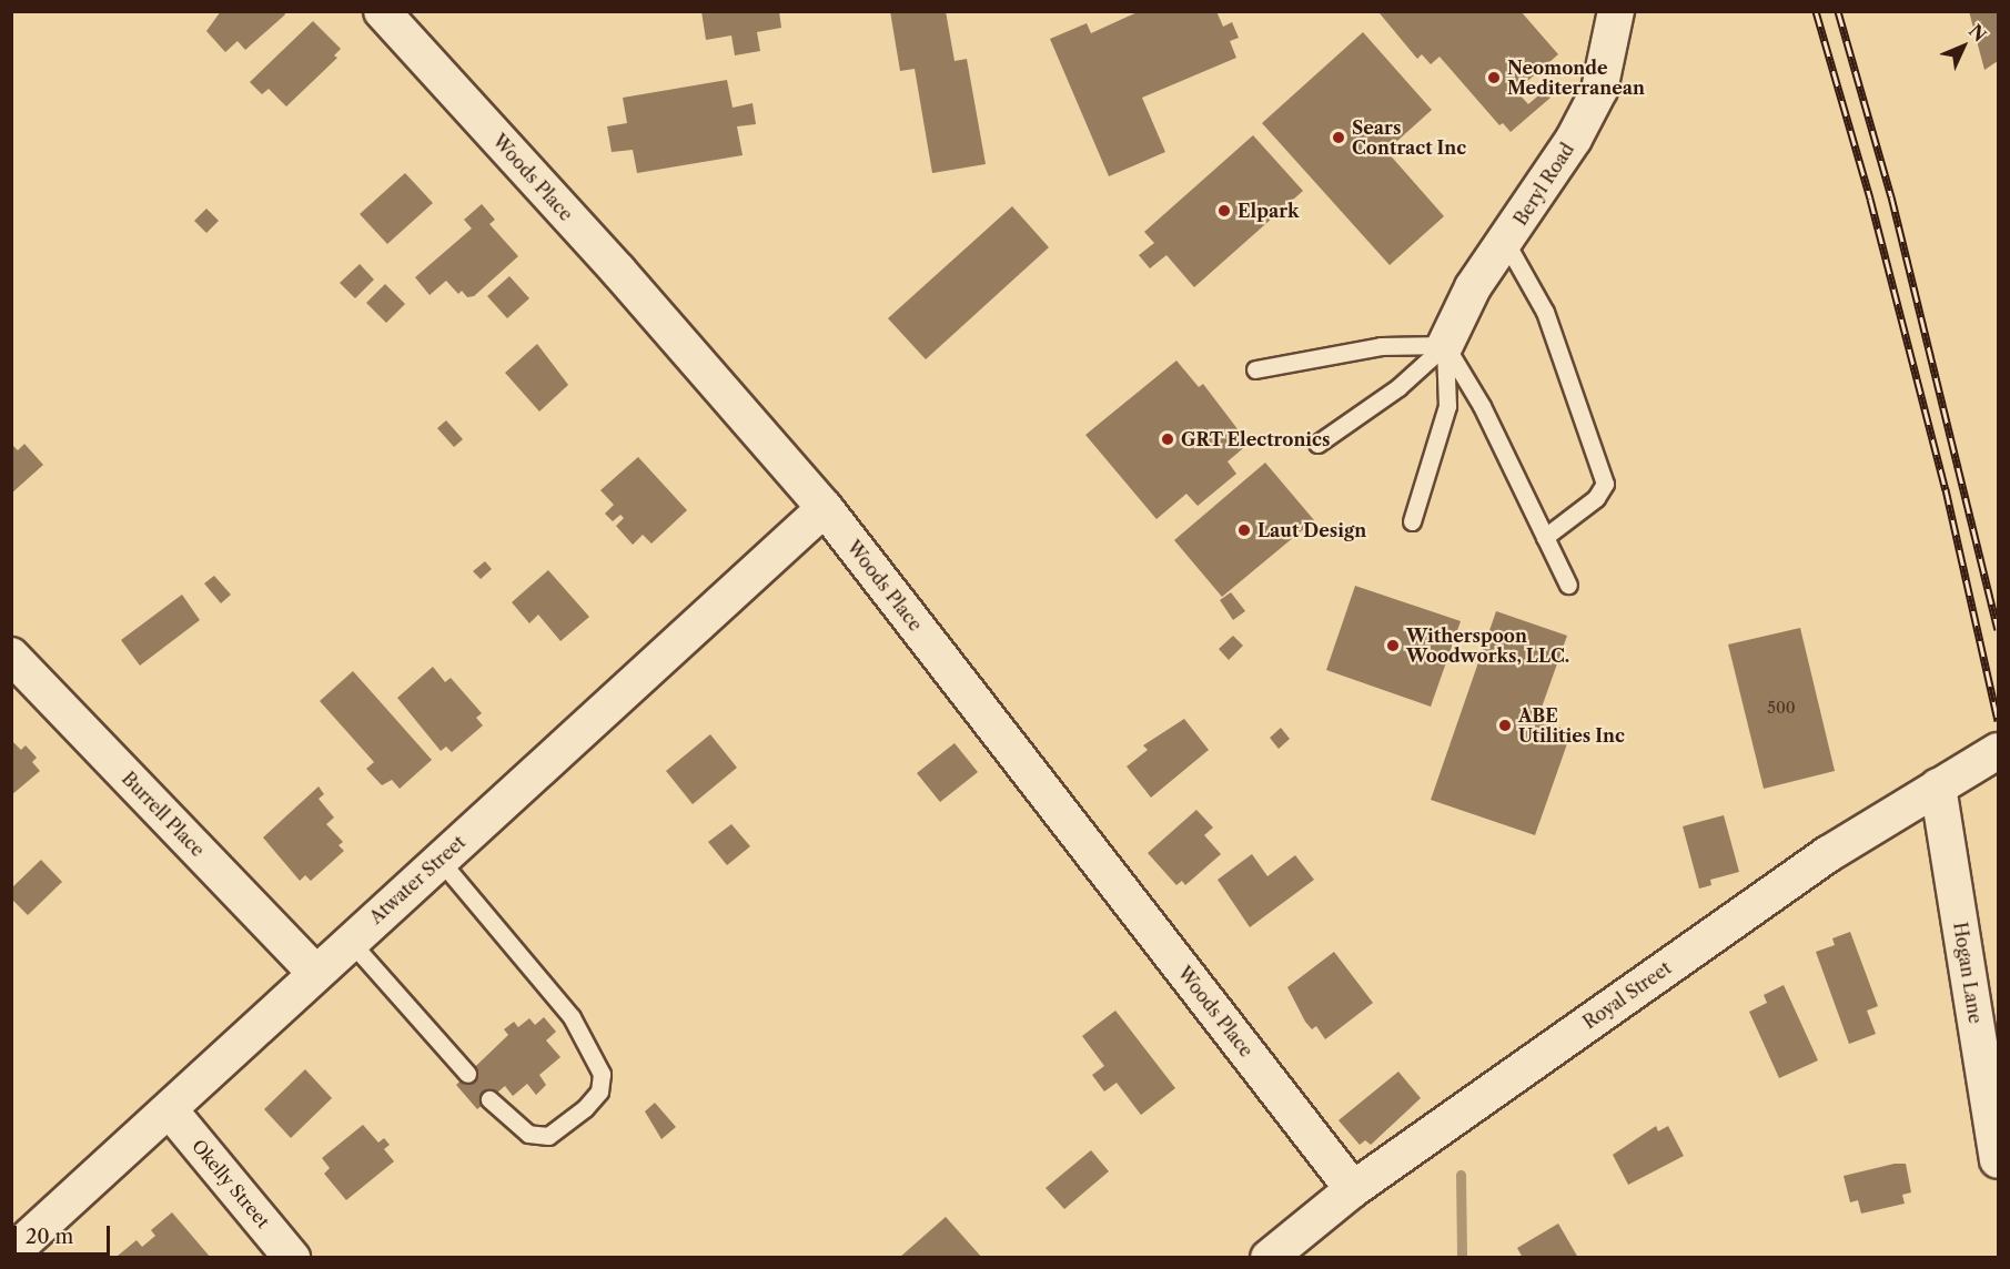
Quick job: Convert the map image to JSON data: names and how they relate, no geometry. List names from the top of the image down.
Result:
{
  "streets": {
    "street": [
      "Woods Place",
      "Beryl Road",
      "Burrell Place",
      "Atwater Street",
      "Hogan Lane",
      "Royal Street",
      "Okelly Street"
    ]
  },
  "crossings": [
    ["Woods Place", "Atwater Street"],
    ["Woods Place", "Royal Street"],
    ["Burrell Place", "Atwater Street"],
    ["Atwater Street", "Okelly Street"],
    ["Hogan Lane", "Royal Street"]
  ],
  "places": [
    "Neomonde Mediterranean",
    "Sears Contract Inc",
    "Elpark",
    "GRT Electronics",
    "Laut Design",
    "Witherspoon Woodworks, LLC.",
    "ABE Utilities Inc"
  ],
  "house_numbers": ["500"],
  "scale_bar": "20 m",
  "north": "top right"
}
